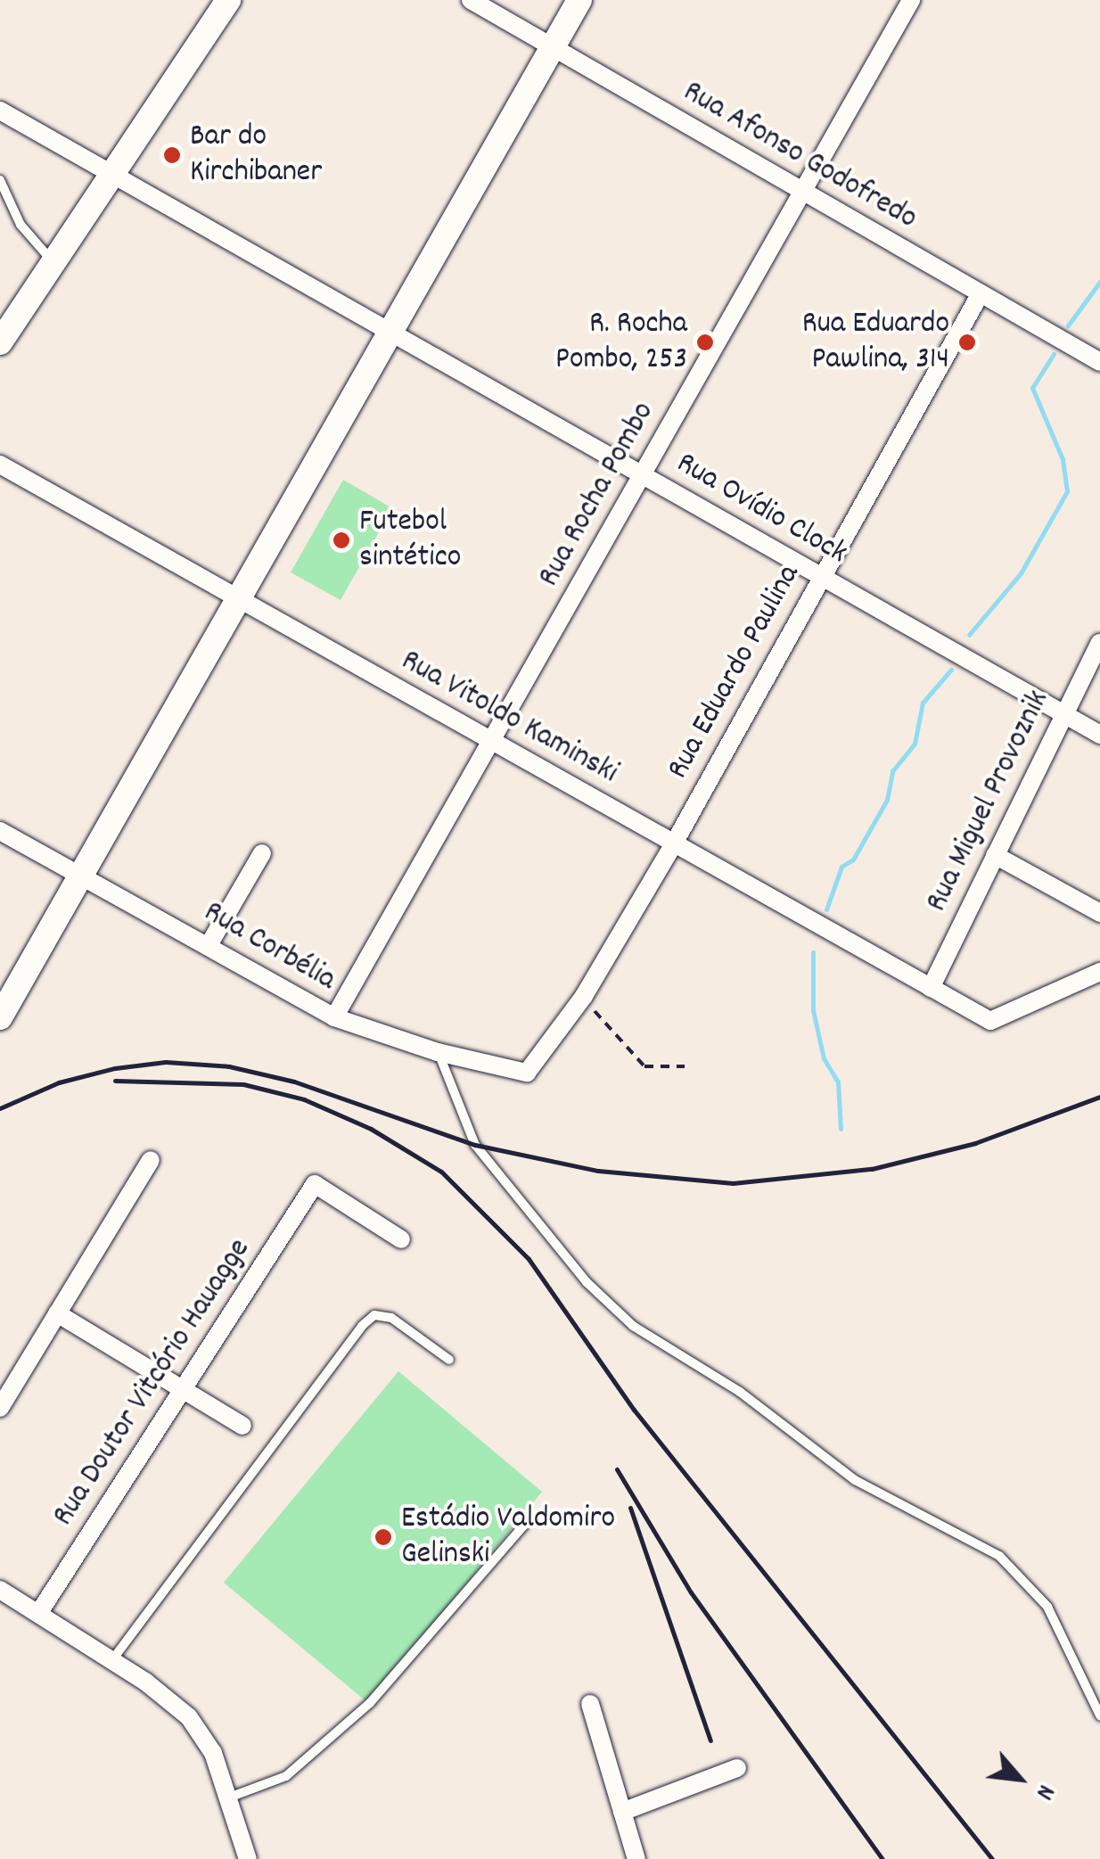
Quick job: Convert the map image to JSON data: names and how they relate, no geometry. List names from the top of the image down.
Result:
{
  "streets": {
    "street": [
      "Rua Afonso Godofredo",
      "Rua Rocha Pombo",
      "Rua Ovídio Clock",
      "Rua Eduardo Paulina",
      "Rua Vitoldo Kaminski",
      "Rua Miguel Provoznik",
      "Rua Corbélia",
      "Rua Doutor Vitcório Hauagge"
    ]
  },
  "crossings": [
    ["Rua Afonso Godofredo", "Rua Rocha Pombo"],
    ["Rua Afonso Godofredo", "Rua Eduardo Paulina"],
    ["Rua Rocha Pombo", "Rua Ovídio Clock"],
    ["Rua Rocha Pombo", "Rua Vitoldo Kaminski"],
    ["Rua Rocha Pombo", "Rua Corbélia"],
    ["Rua Ovídio Clock", "Rua Eduardo Paulina"],
    ["Rua Ovídio Clock", "Rua Miguel Provoznik"],
    ["Rua Eduardo Paulina", "Rua Vitoldo Kaminski"],
    ["Rua Eduardo Paulina", "Rua Corbélia"],
    ["Rua Vitoldo Kaminski", "Rua Miguel Provoznik"]
  ],
  "places": [
    "Bar do Kirchibaner",
    "R. Rocha Pombo, 253",
    "Rua Eduardo Pawlina, 314",
    "Futebol sintético",
    "Estádio Valdomiro Gelinski"
  ],
  "north": "bottom right"
}
